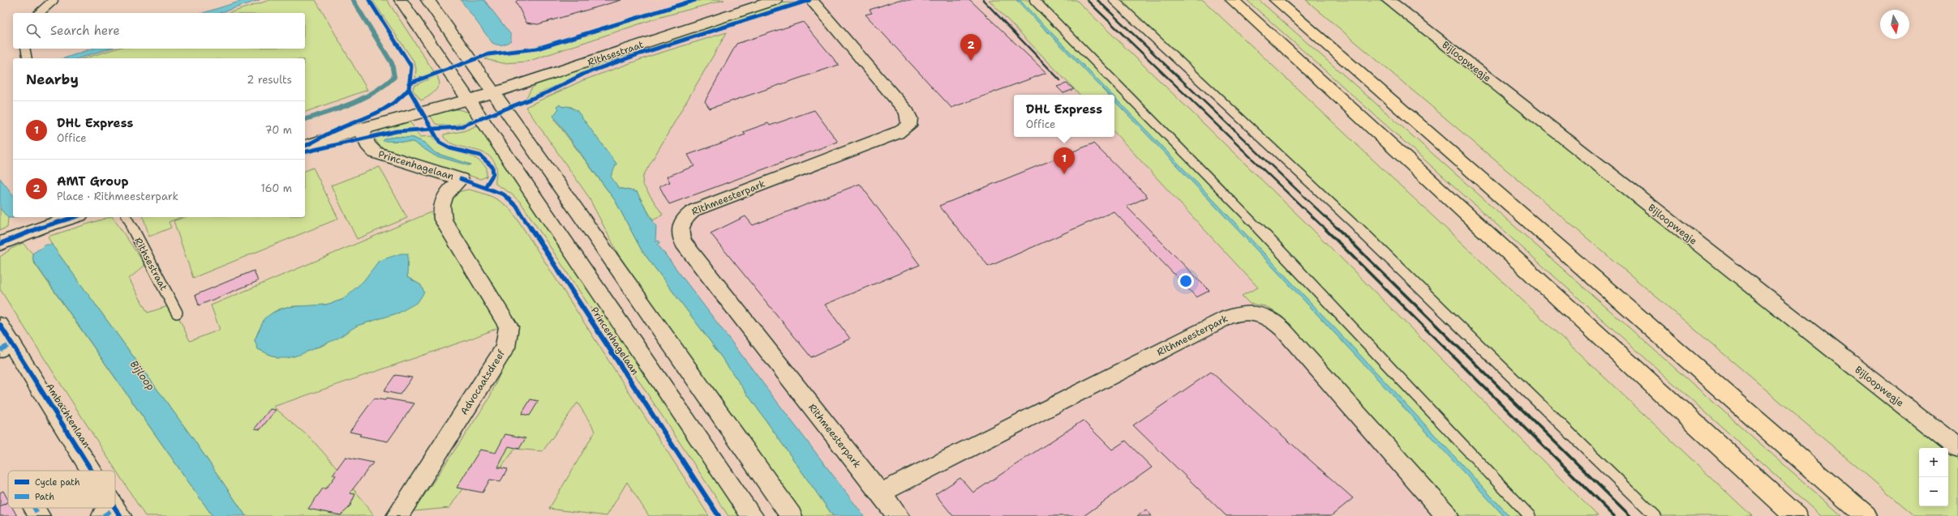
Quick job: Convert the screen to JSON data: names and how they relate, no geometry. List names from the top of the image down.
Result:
{
  "streets": {
    "street": [
      "Rithsestraat",
      "Bijloopwegje",
      "Princenhagelaan",
      "Rithmeesterpark",
      "Advocaatsdreef",
      "Ambachtenlaan"
    ]
  },
  "crossings": [
    ["Rithsestraat", "Princenhagelaan"],
    ["Princenhagelaan", "Advocaatsdreef"]
  ],
  "water": ["Bijloop"],
  "legend": ["Cycle path", "Path"],
  "north": "bottom",
  "page": {
    "search": "Search here",
    "pins": ["2", "1"],
    "heading": ["Nearby", "2 results"],
    "popup": ["DHL Express", "Office"],
    "list": [
      {
        "mark": "1",
        "name": "DHL Express",
        "note": "Office",
        "value": "70 m"
      },
      {
        "mark": "2",
        "name": "AMT Group",
        "note": "Place · Rithmeesterpark",
        "value": "160 m"
      }
    ],
    "map_buttons": ["+", "−"]
  }
}
